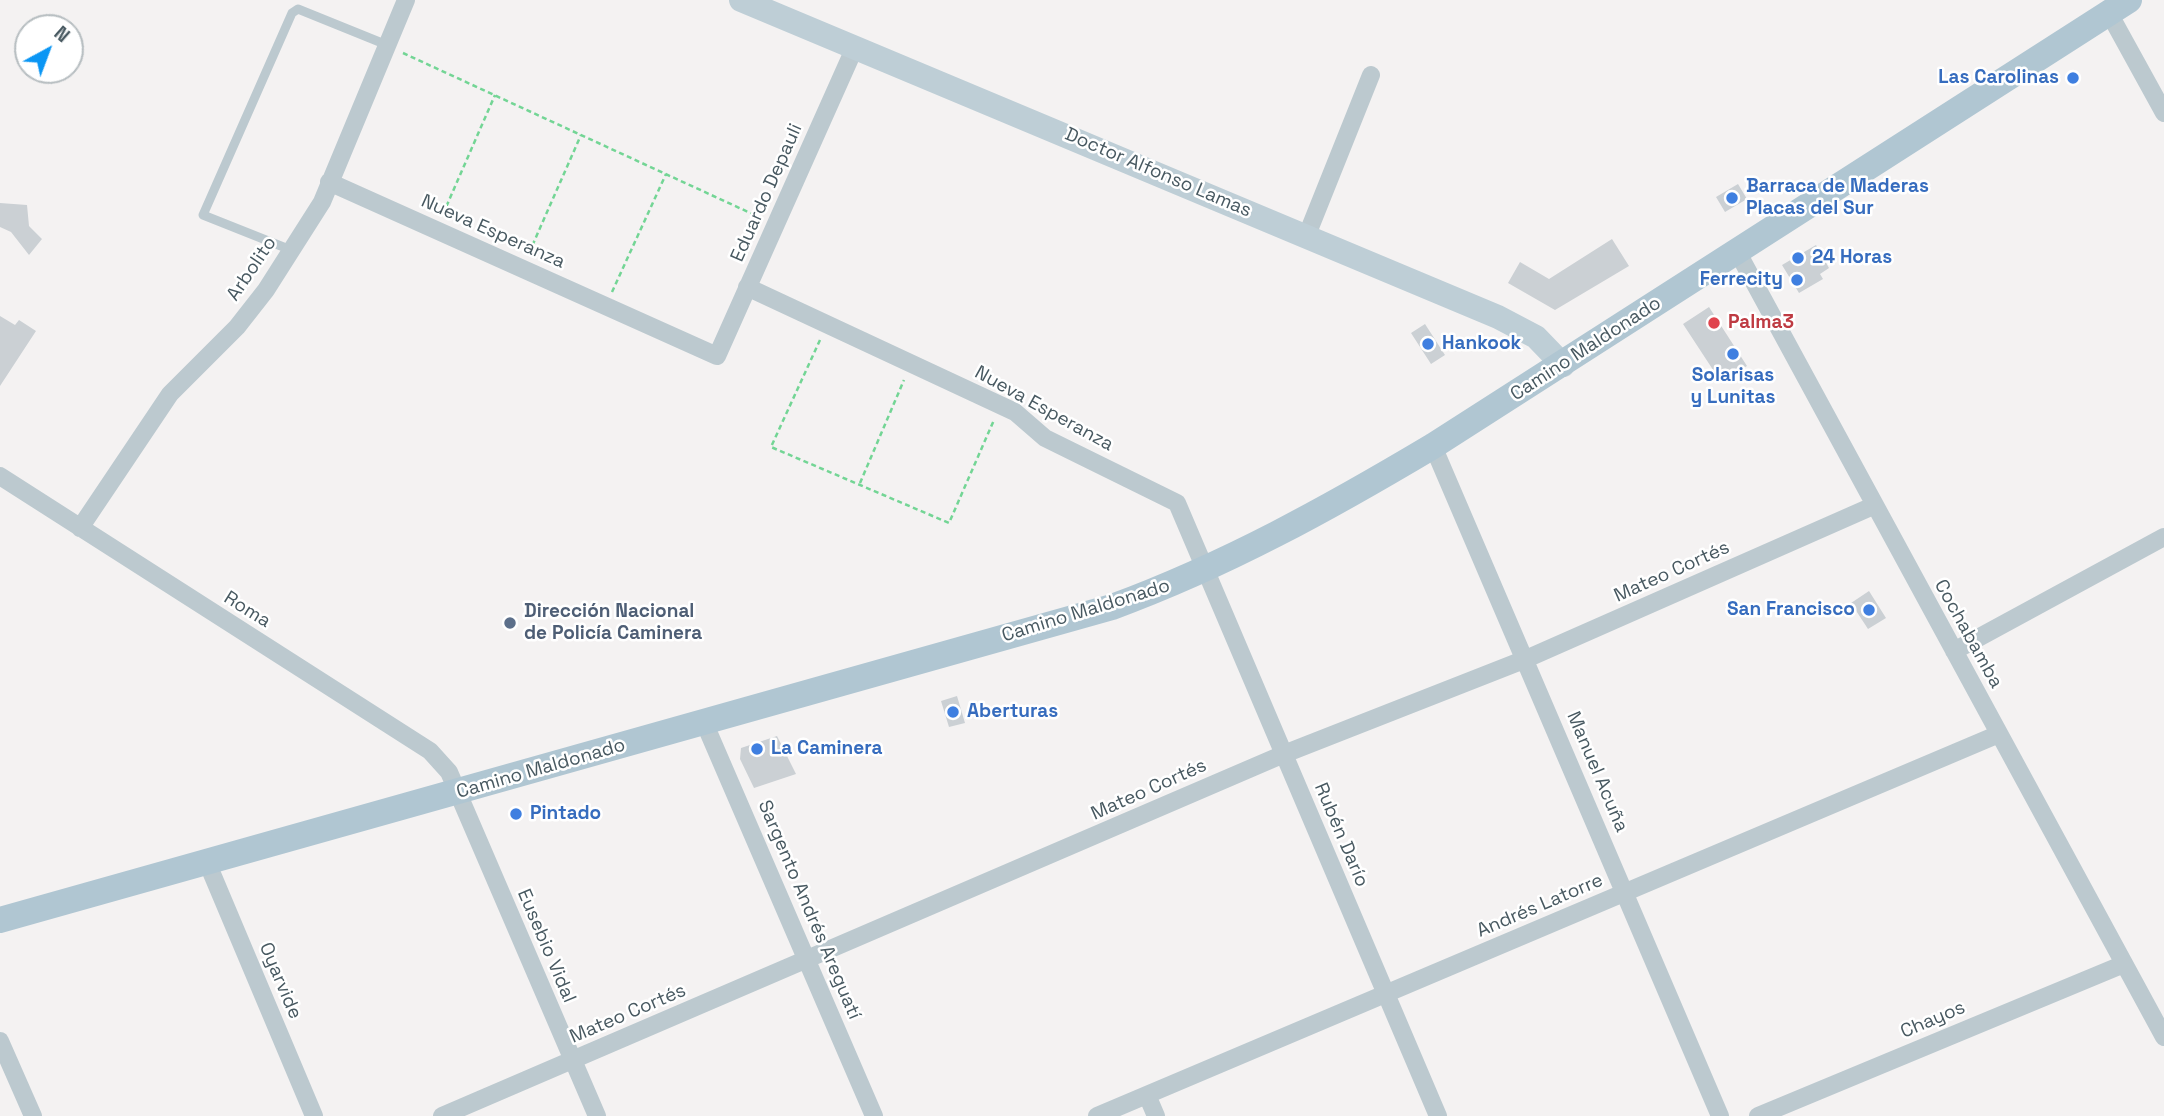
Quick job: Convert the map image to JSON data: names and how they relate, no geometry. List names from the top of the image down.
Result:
{
  "streets": {
    "main road": ["Camino Maldonado"],
    "street": [
      "Doctor Alfonso Lamas",
      "Eduardo Depauli",
      "Nueva Esperanza",
      "Arbolito",
      "Mateo Cortés",
      "Roma",
      "Cochabamba",
      "Manuel Acuña",
      "Rubén Darío",
      "Andrés Latorre",
      "Sargento Andrés Areguatí",
      "Eusebio Vidal",
      "Oyarvide",
      "Chayos"
    ]
  },
  "crossings": [
    ["Doctor Alfonso Lamas", "Eduardo Depauli"],
    ["Doctor Alfonso Lamas", "Camino Maldonado"],
    ["Eduardo Depauli", "Nueva Esperanza"],
    ["Nueva Esperanza", "Arbolito"],
    ["Nueva Esperanza", "Camino Maldonado"],
    ["Nueva Esperanza", "Rubén Darío"],
    ["Arbolito", "Roma"],
    ["Camino Maldonado", "Roma"],
    ["Camino Maldonado", "Cochabamba"],
    ["Camino Maldonado", "Manuel Acuña"],
    ["Camino Maldonado", "Rubén Darío"],
    ["Camino Maldonado", "Sargento Andrés Areguatí"],
    ["Camino Maldonado", "Eusebio Vidal"],
    ["Camino Maldonado", "Oyarvide"],
    ["Mateo Cortés", "Cochabamba"],
    ["Mateo Cortés", "Manuel Acuña"],
    ["Mateo Cortés", "Rubén Darío"],
    ["Mateo Cortés", "Sargento Andrés Areguatí"],
    ["Mateo Cortés", "Eusebio Vidal"],
    ["Roma", "Eusebio Vidal"],
    ["Cochabamba", "Andrés Latorre"],
    ["Cochabamba", "Chayos"],
    ["Manuel Acuña", "Andrés Latorre"],
    ["Rubén Darío", "Andrés Latorre"]
  ],
  "places": [
    "Las Carolinas",
    "Barraca de Maderas Placas del Sur",
    "24 Horas",
    "Ferrecity",
    "Palma3",
    "Hankook",
    "Solarisas y Lunitas",
    "San Francisco",
    "Dirección Nacional de Policía Caminera",
    "Aberturas",
    "La Caminera",
    "Pintado"
  ],
  "north": "top right"
}
